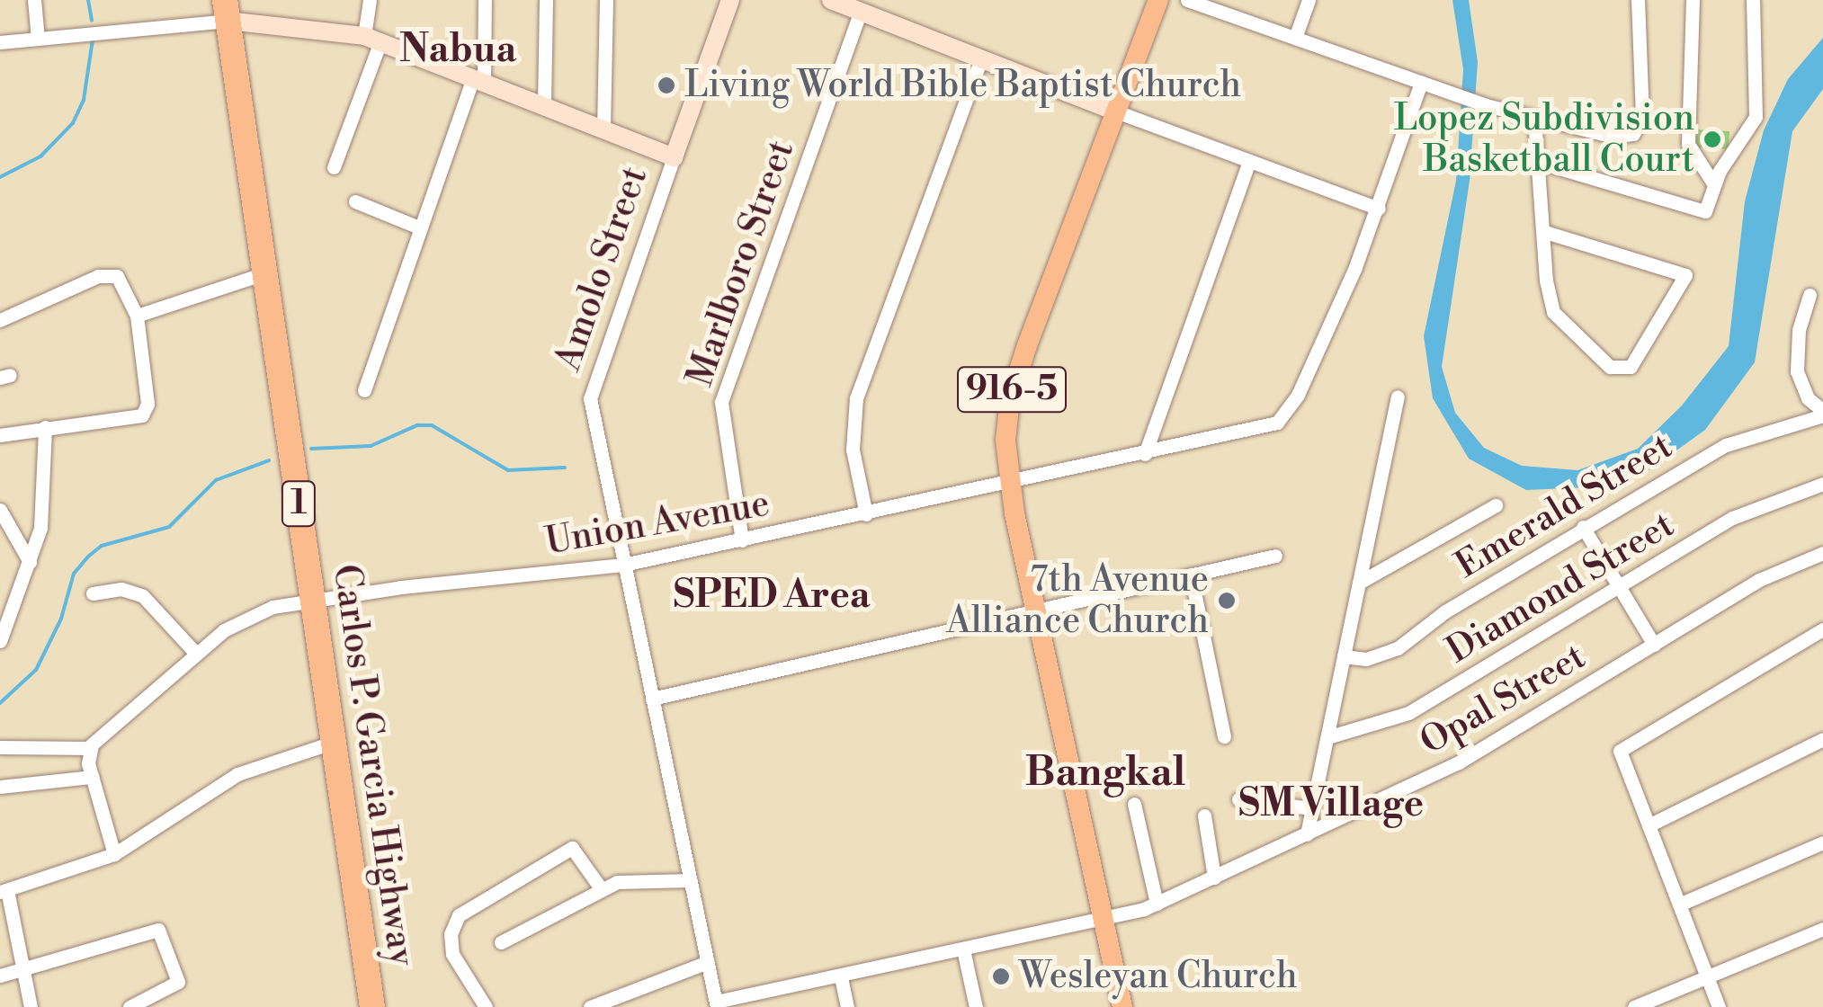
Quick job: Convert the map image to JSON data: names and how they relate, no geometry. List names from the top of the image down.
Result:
{
  "streets": {
    "highway": ["1", "Carlos P. Garcia Highway"],
    "main road": ["916-5"],
    "street": [
      "Marlboro Street",
      "Amolo Street",
      "Emerald Street",
      "Union Avenue",
      "Diamond Street",
      "Opal Street"
    ]
  },
  "crossings": [
    ["Marlboro Street", "Union Avenue"],
    ["Amolo Street", "Union Avenue"],
    ["Amolo Street", "Opal Street"],
    ["916-5", "Union Avenue"],
    ["916-5", "Opal Street"],
    ["Union Avenue", "Carlos P. Garcia Highway"]
  ],
  "districts": [
    "Nabua",
    "SPED Area",
    "Bangkal",
    "SM Village"
  ],
  "places": [
    "Living World Bible Baptist Church",
    "Lopez Subdivision Basketball Court",
    "7th Avenue Alliance Church",
    "Wesleyan Church"
  ]
}
